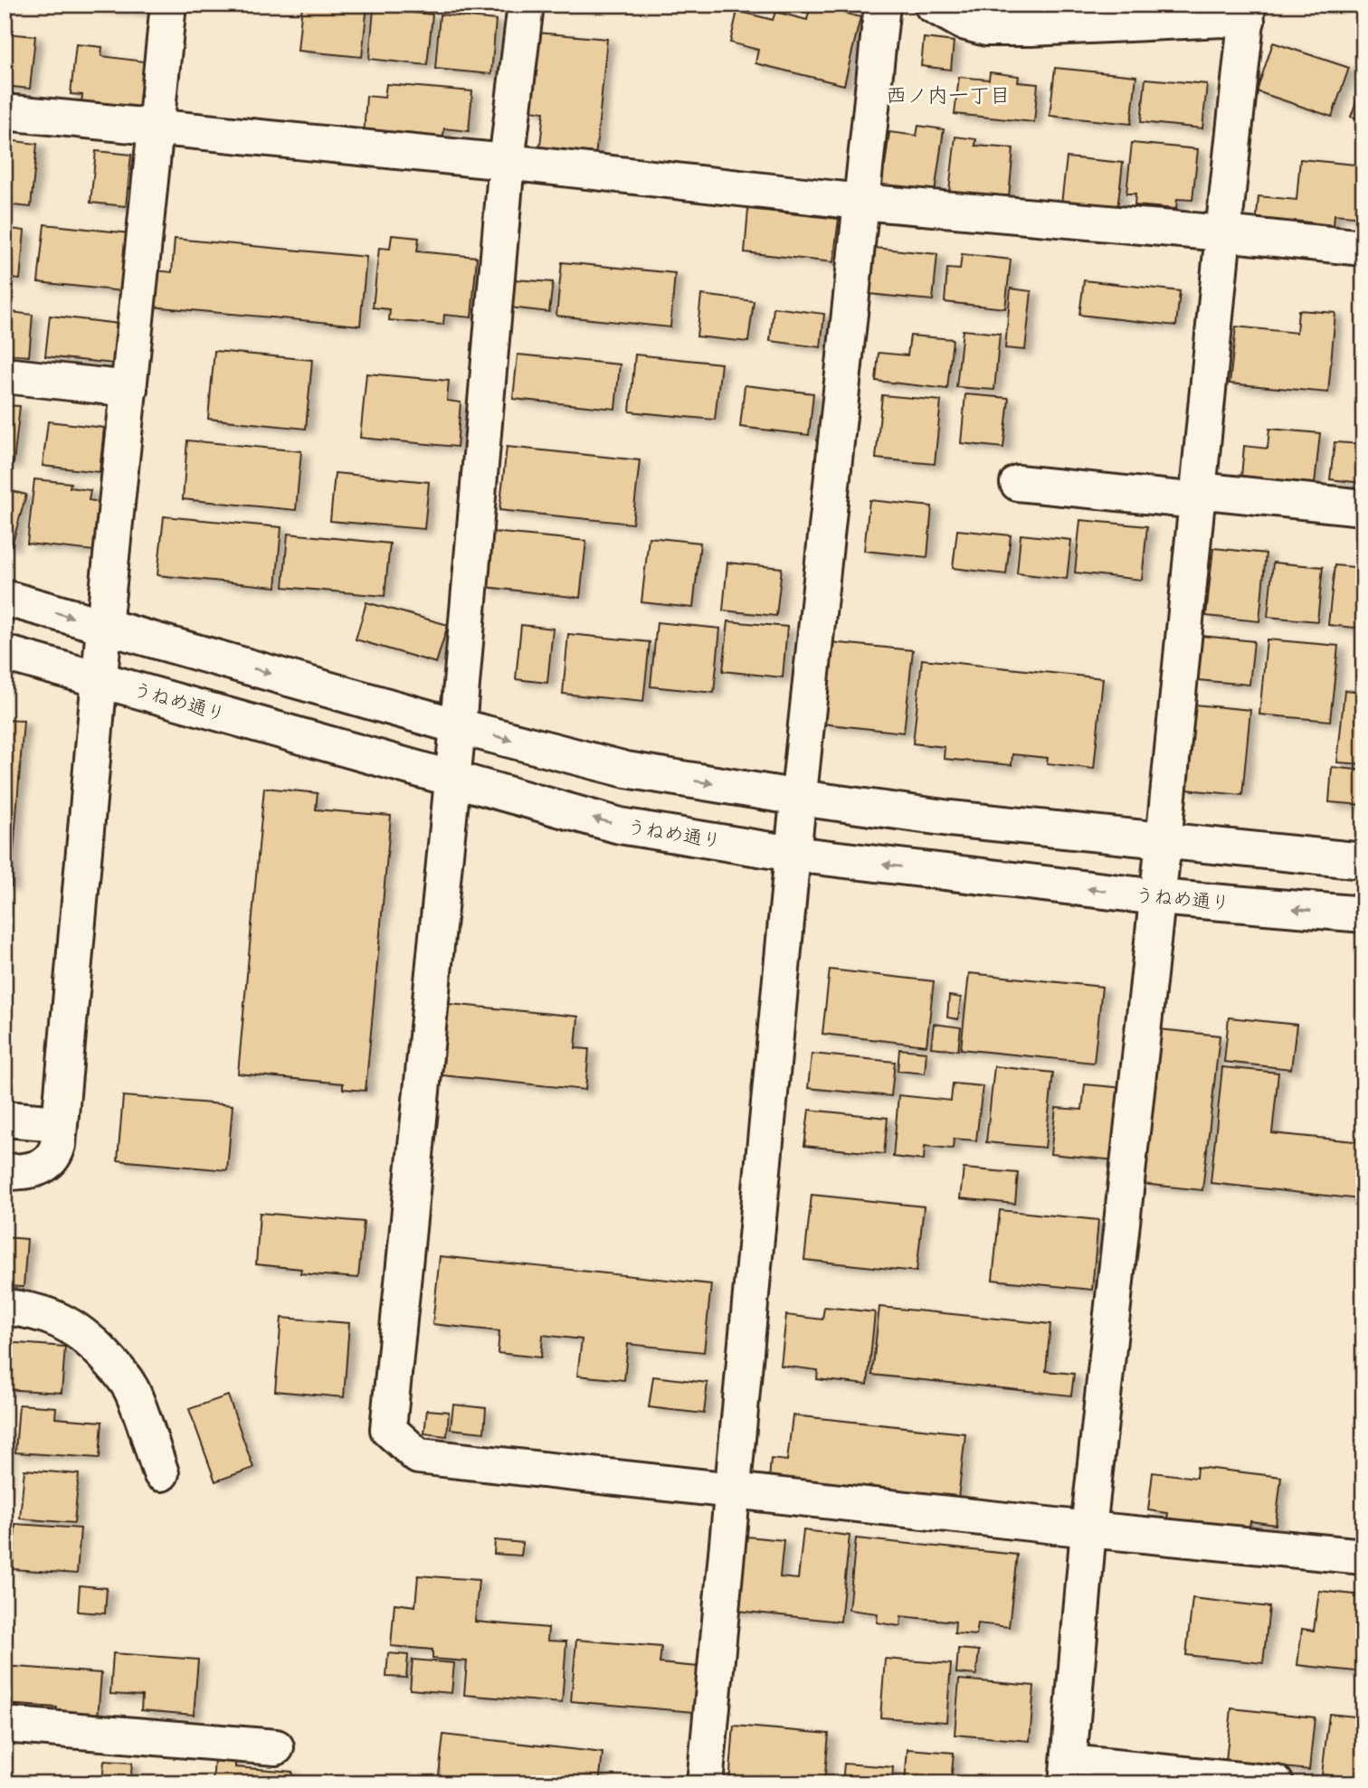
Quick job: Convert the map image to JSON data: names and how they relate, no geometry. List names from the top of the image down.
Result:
{
  "streets": {
    "street": ["うねめ通り"]
  },
  "districts": ["西ノ内一丁目"]
}
